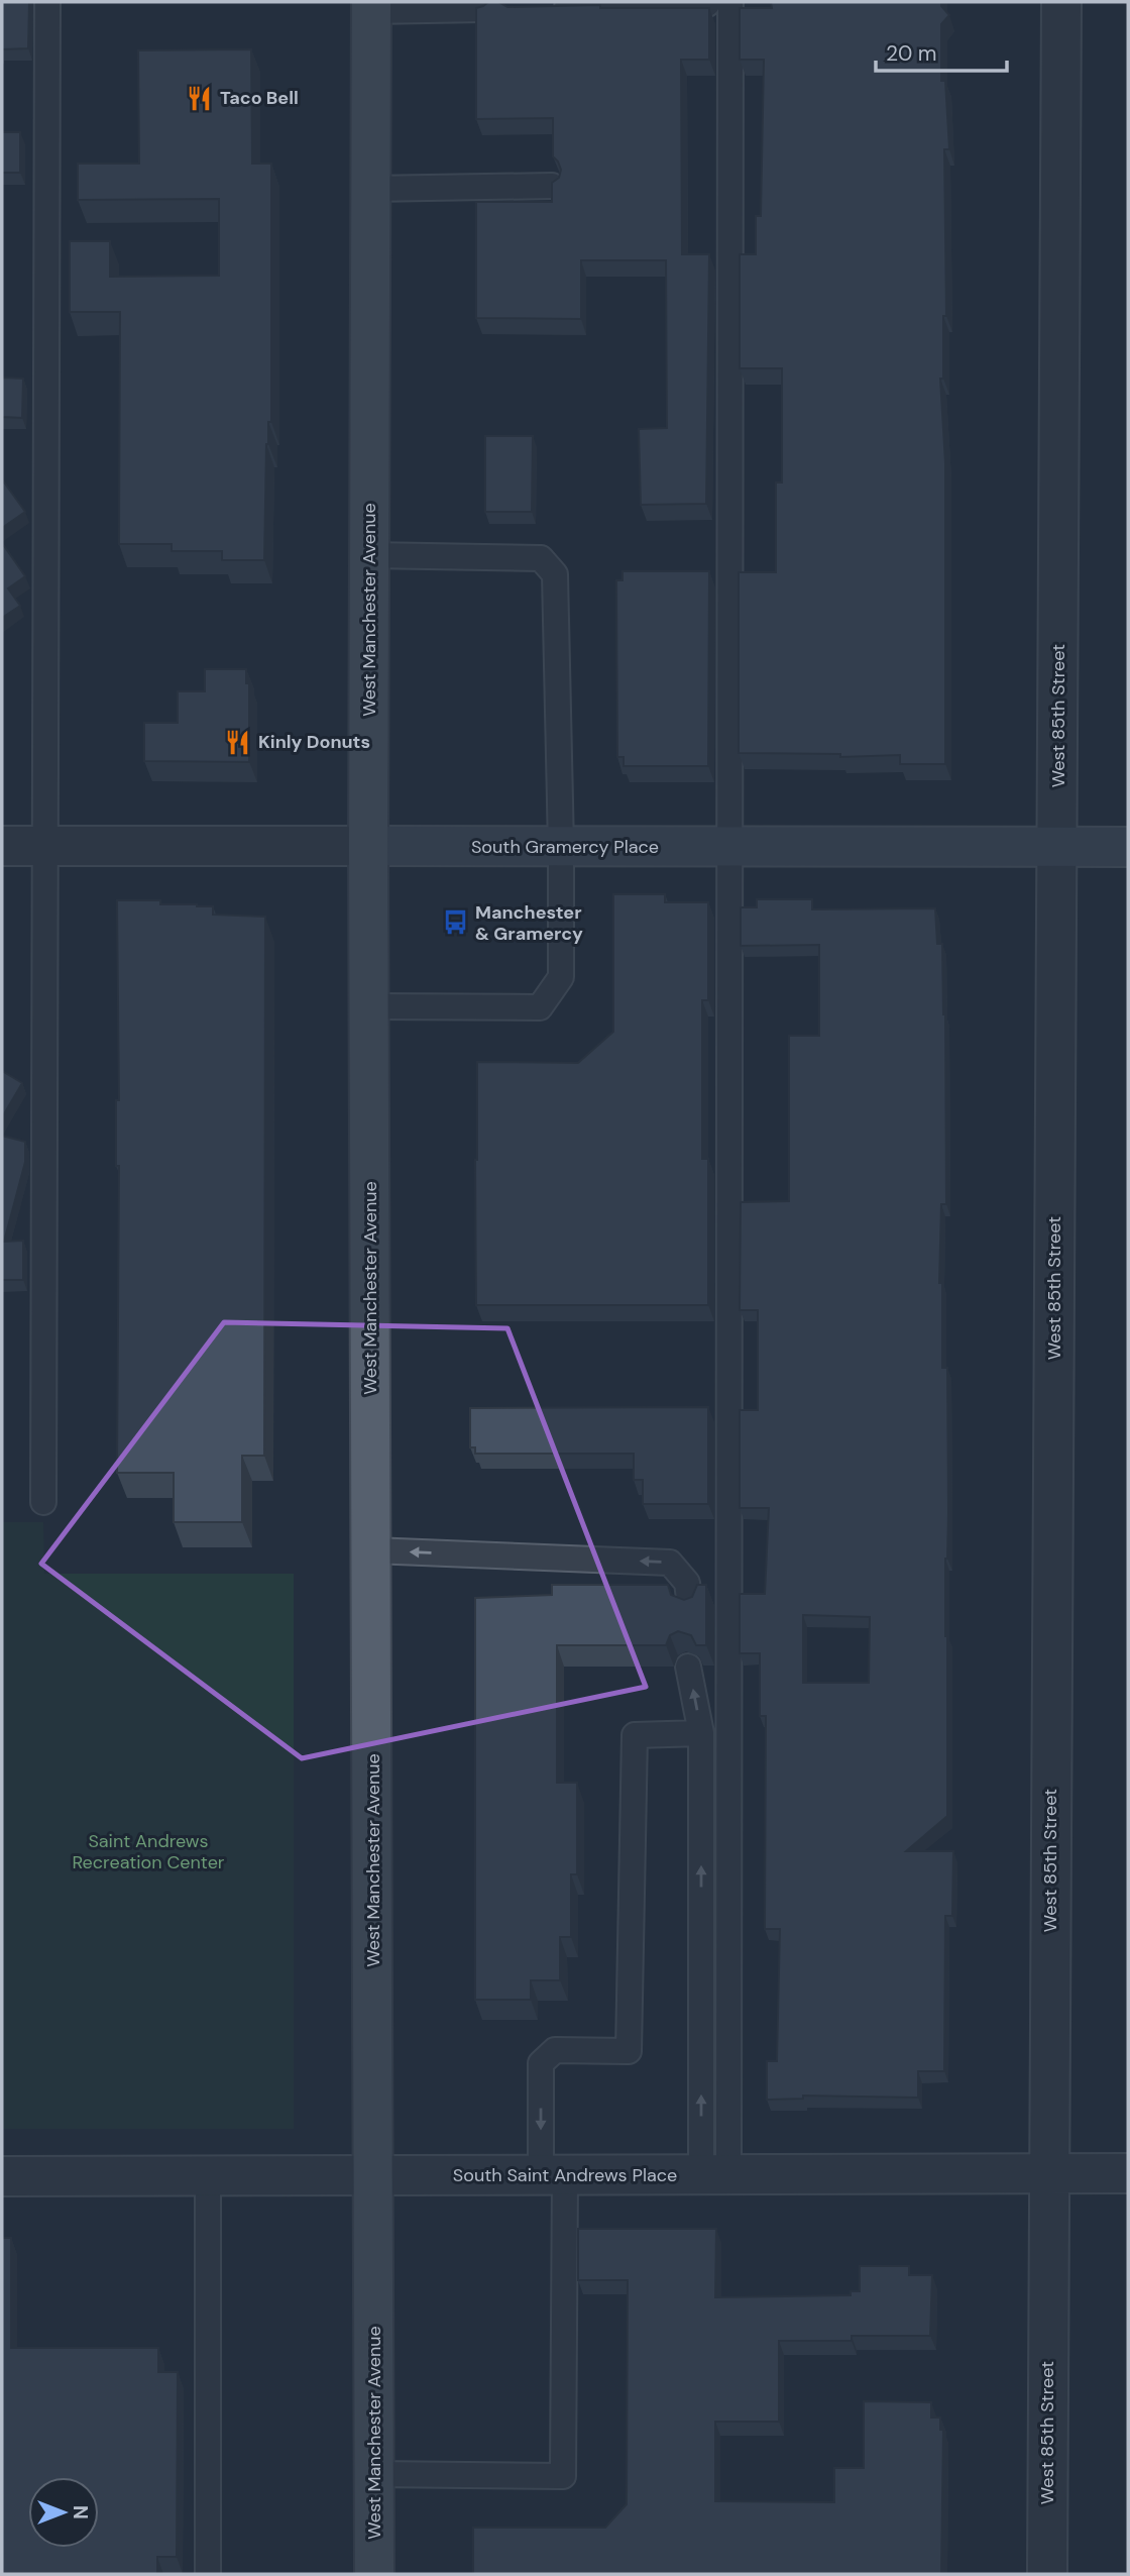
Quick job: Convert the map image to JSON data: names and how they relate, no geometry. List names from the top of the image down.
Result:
{
  "streets": {
    "main road": ["West Manchester Avenue"],
    "street": ["West 85th Street", "South Gramercy Place", "South Saint Andrews Place"]
  },
  "crossings": [
    ["West Manchester Avenue", "South Gramercy Place"],
    ["West Manchester Avenue", "South Saint Andrews Place"],
    ["West 85th Street", "South Gramercy Place"],
    ["West 85th Street", "South Saint Andrews Place"]
  ],
  "parks": ["Saint Andrews Recreation Center"],
  "places": {
    "restaurant": ["Taco Bell", "Kinly Donuts"],
    "bus stop": ["Manchester & Gramercy"]
  },
  "scale_bar": "20 m",
  "north": "right"
}
